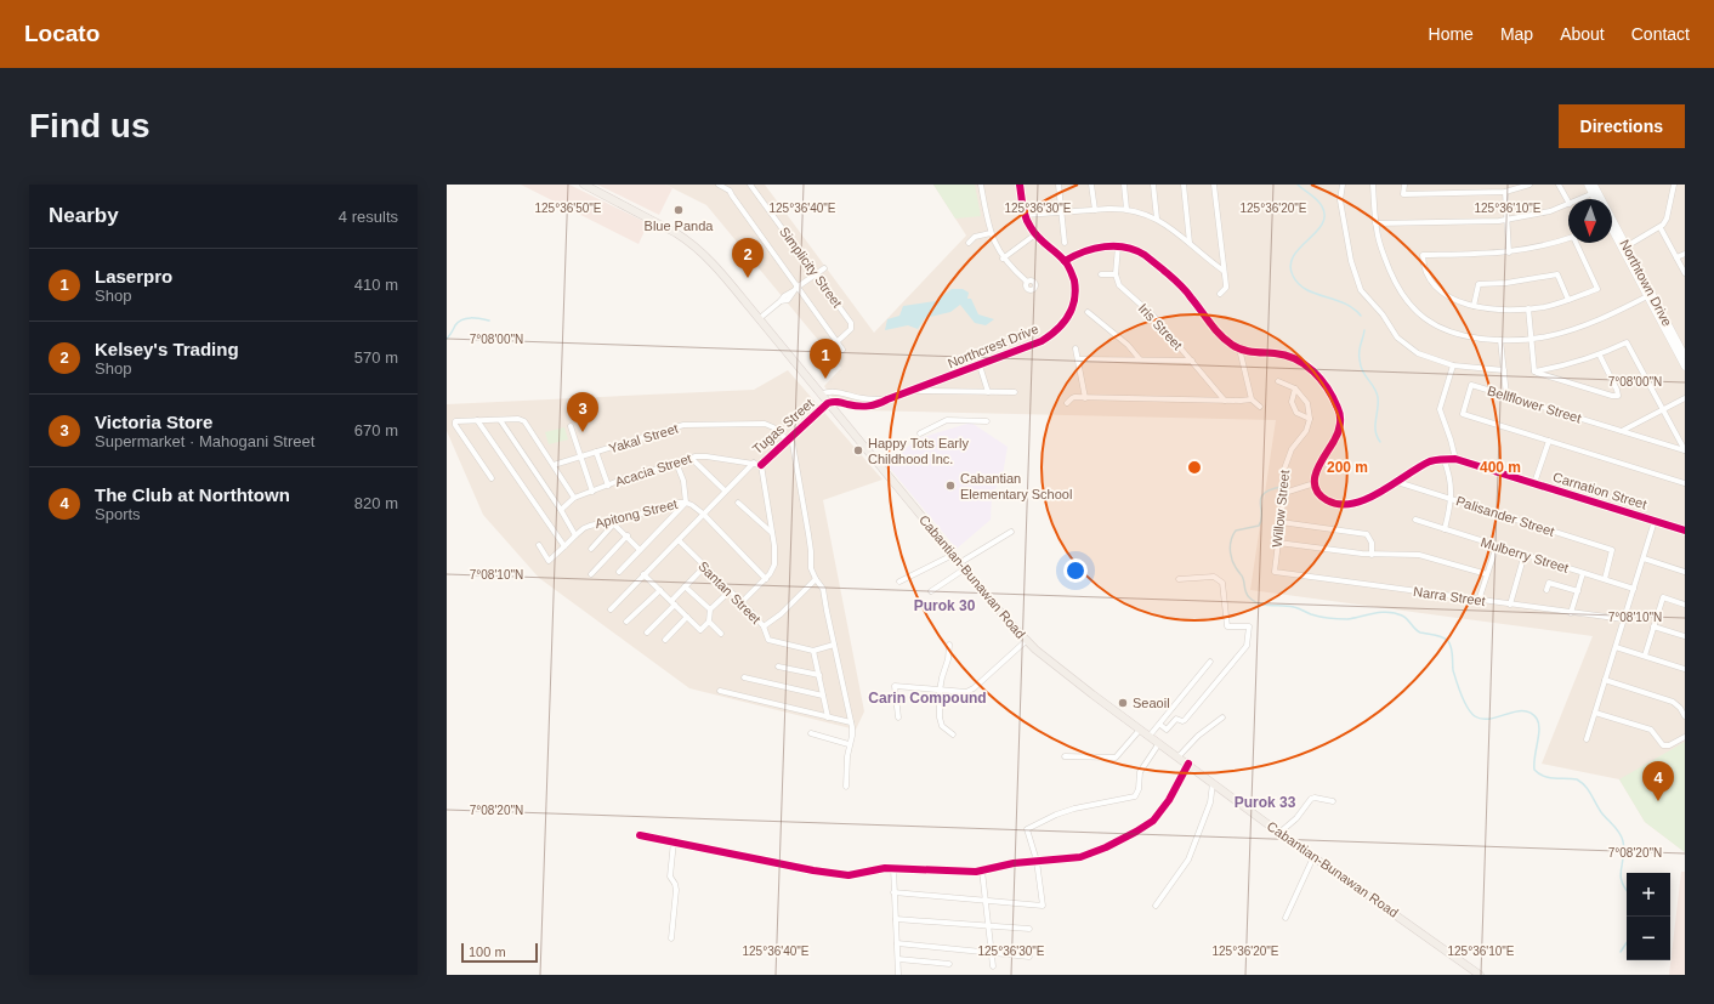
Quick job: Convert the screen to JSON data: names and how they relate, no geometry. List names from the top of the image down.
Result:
{
  "streets": {
    "main road": ["Cabantian-Bunawan Road"],
    "street": [
      "Simplicity Street",
      "Northtown Drive",
      "Iris Street",
      "Northcrest Drive",
      "Bellflower Street",
      "Tugas Street",
      "Yakal Street",
      "Acacia Street",
      "Carnation Street",
      "Willow Street",
      "Apitong Street",
      "Palisander Street",
      "Mulberry Street",
      "Santan Street",
      "Narra Street"
    ]
  },
  "crossings": [
    ["Northcrest Drive", "Tugas Street"],
    ["Northcrest Drive", "Cabantian-Bunawan Road"],
    ["Tugas Street", "Yakal Street"],
    ["Tugas Street", "Acacia Street"],
    ["Tugas Street", "Apitong Street"],
    ["Tugas Street", "Cabantian-Bunawan Road"],
    ["Tugas Street", "Santan Street"],
    ["Carnation Street", "Palisander Street"],
    ["Willow Street", "Narra Street"],
    ["Palisander Street", "Mulberry Street"]
  ],
  "districts": ["Purok 30", "Carin Compound", "Purok 33"],
  "places": [
    "Blue Panda",
    "Happy Tots Early Childhood Inc.",
    "Cabantian Elementary School",
    "Seaoil"
  ],
  "scale_bar": "100 m",
  "north": "bottom",
  "page": {
    "header": "Locato",
    "nav": [
      "Home",
      "Map",
      "About",
      "Contact"
    ],
    "buttons": "Directions",
    "title": "Find us",
    "heading": ["Nearby", "4 results"],
    "pins": [
      "2",
      "1",
      "3",
      "4"
    ],
    "list": [
      {
        "mark": "1",
        "name": "Laserpro",
        "note": "Shop",
        "value": "410 m"
      },
      {
        "mark": "2",
        "name": "Kelsey's Trading",
        "note": "Shop",
        "value": "570 m"
      },
      {
        "mark": "3",
        "name": "Victoria Store",
        "note": "Supermarket · Mahogani Street",
        "value": "670 m"
      },
      {
        "mark": "4",
        "name": "The Club at Northtown",
        "note": "Sports",
        "value": "820 m"
      }
    ],
    "map_buttons": ["+", "−"],
    "scale": "100 m"
  },
  "coordinates": [
    "125°36'50\"E",
    "125°36'40\"E",
    "125°36'30\"E",
    "125°36'20\"E",
    "125°36'10\"E",
    "7°08'00\"N",
    "7°08'10\"N",
    "7°08'20\"N"
  ],
  "rings": ["200 m", "400 m"]
}
